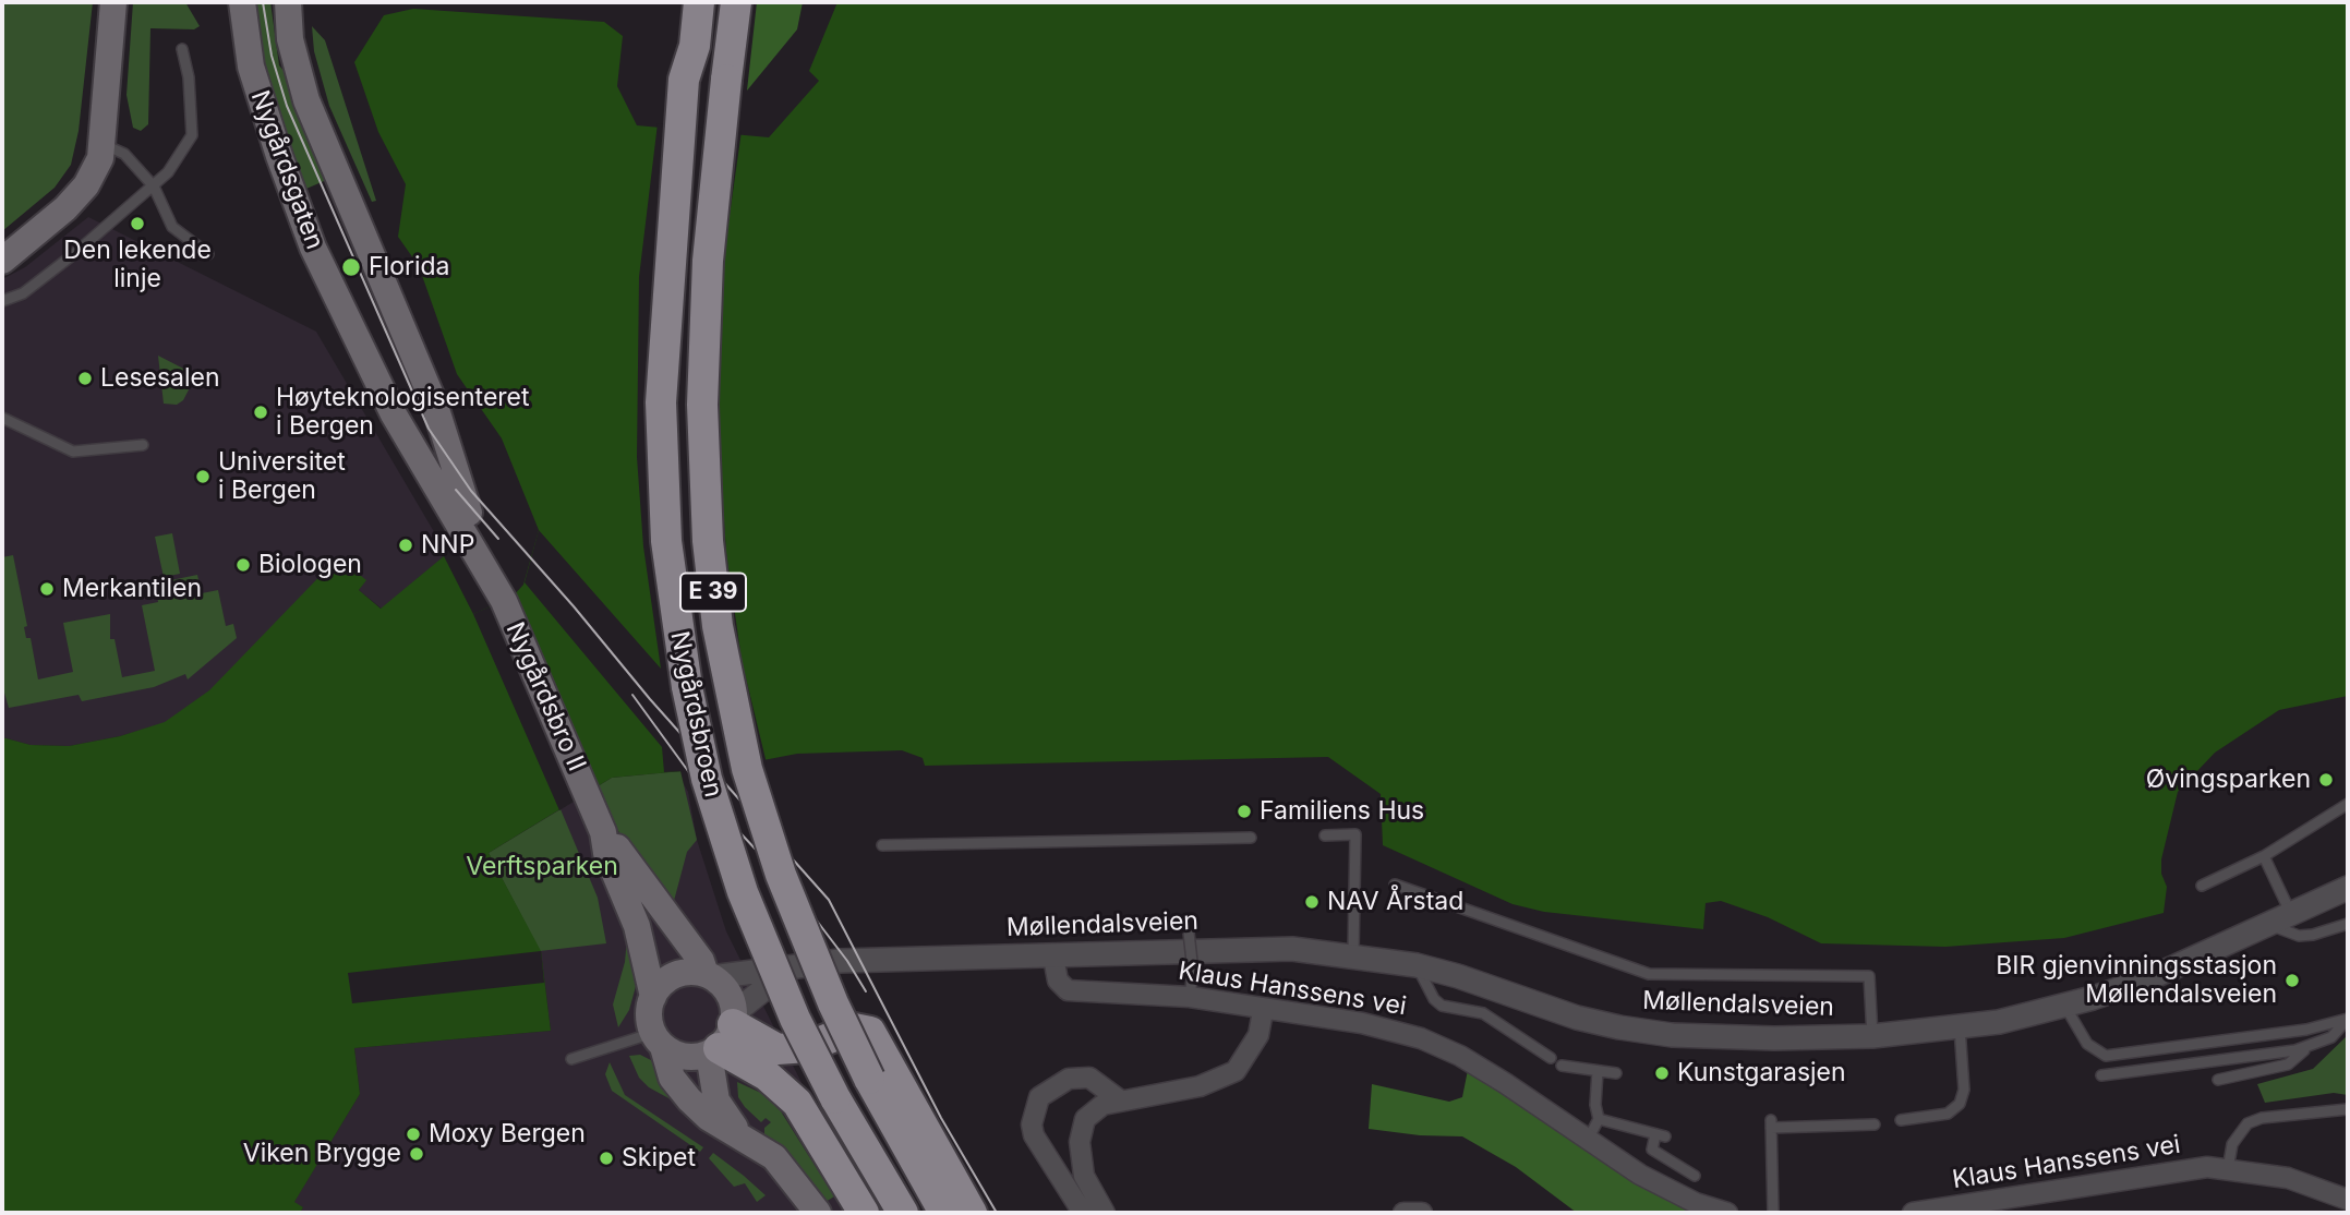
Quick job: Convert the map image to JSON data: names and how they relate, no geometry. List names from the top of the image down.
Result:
{
  "streets": {
    "highway": ["E 39", "Nygårdsbroen"],
    "main road": ["Nygårdsgaten", "Nygårdsbro II"],
    "street": ["Møllendalsveien", "Klaus Hanssens vei"]
  },
  "crossings": [
    ["Nygårdsgaten", "Nygårdsbro II"],
    ["E 39", "Nygårdsbroen"],
    ["Møllendalsveien", "Klaus Hanssens vei"]
  ],
  "parks": ["Verftsparken"],
  "places": [
    "Den lekende linje",
    "Florida",
    "Lesesalen",
    "Høyteknologisenteret i Bergen",
    "Universitet i Bergen",
    "NNP",
    "Biologen",
    "Merkantilen",
    "Øvingsparken",
    "Familiens Hus",
    "NAV Årstad",
    "BIR gjenvinningsstasjon Møllendalsveien",
    "Kunstgarasjen",
    "Moxy Bergen",
    "Viken Brygge",
    "Skipet"
  ]
}
